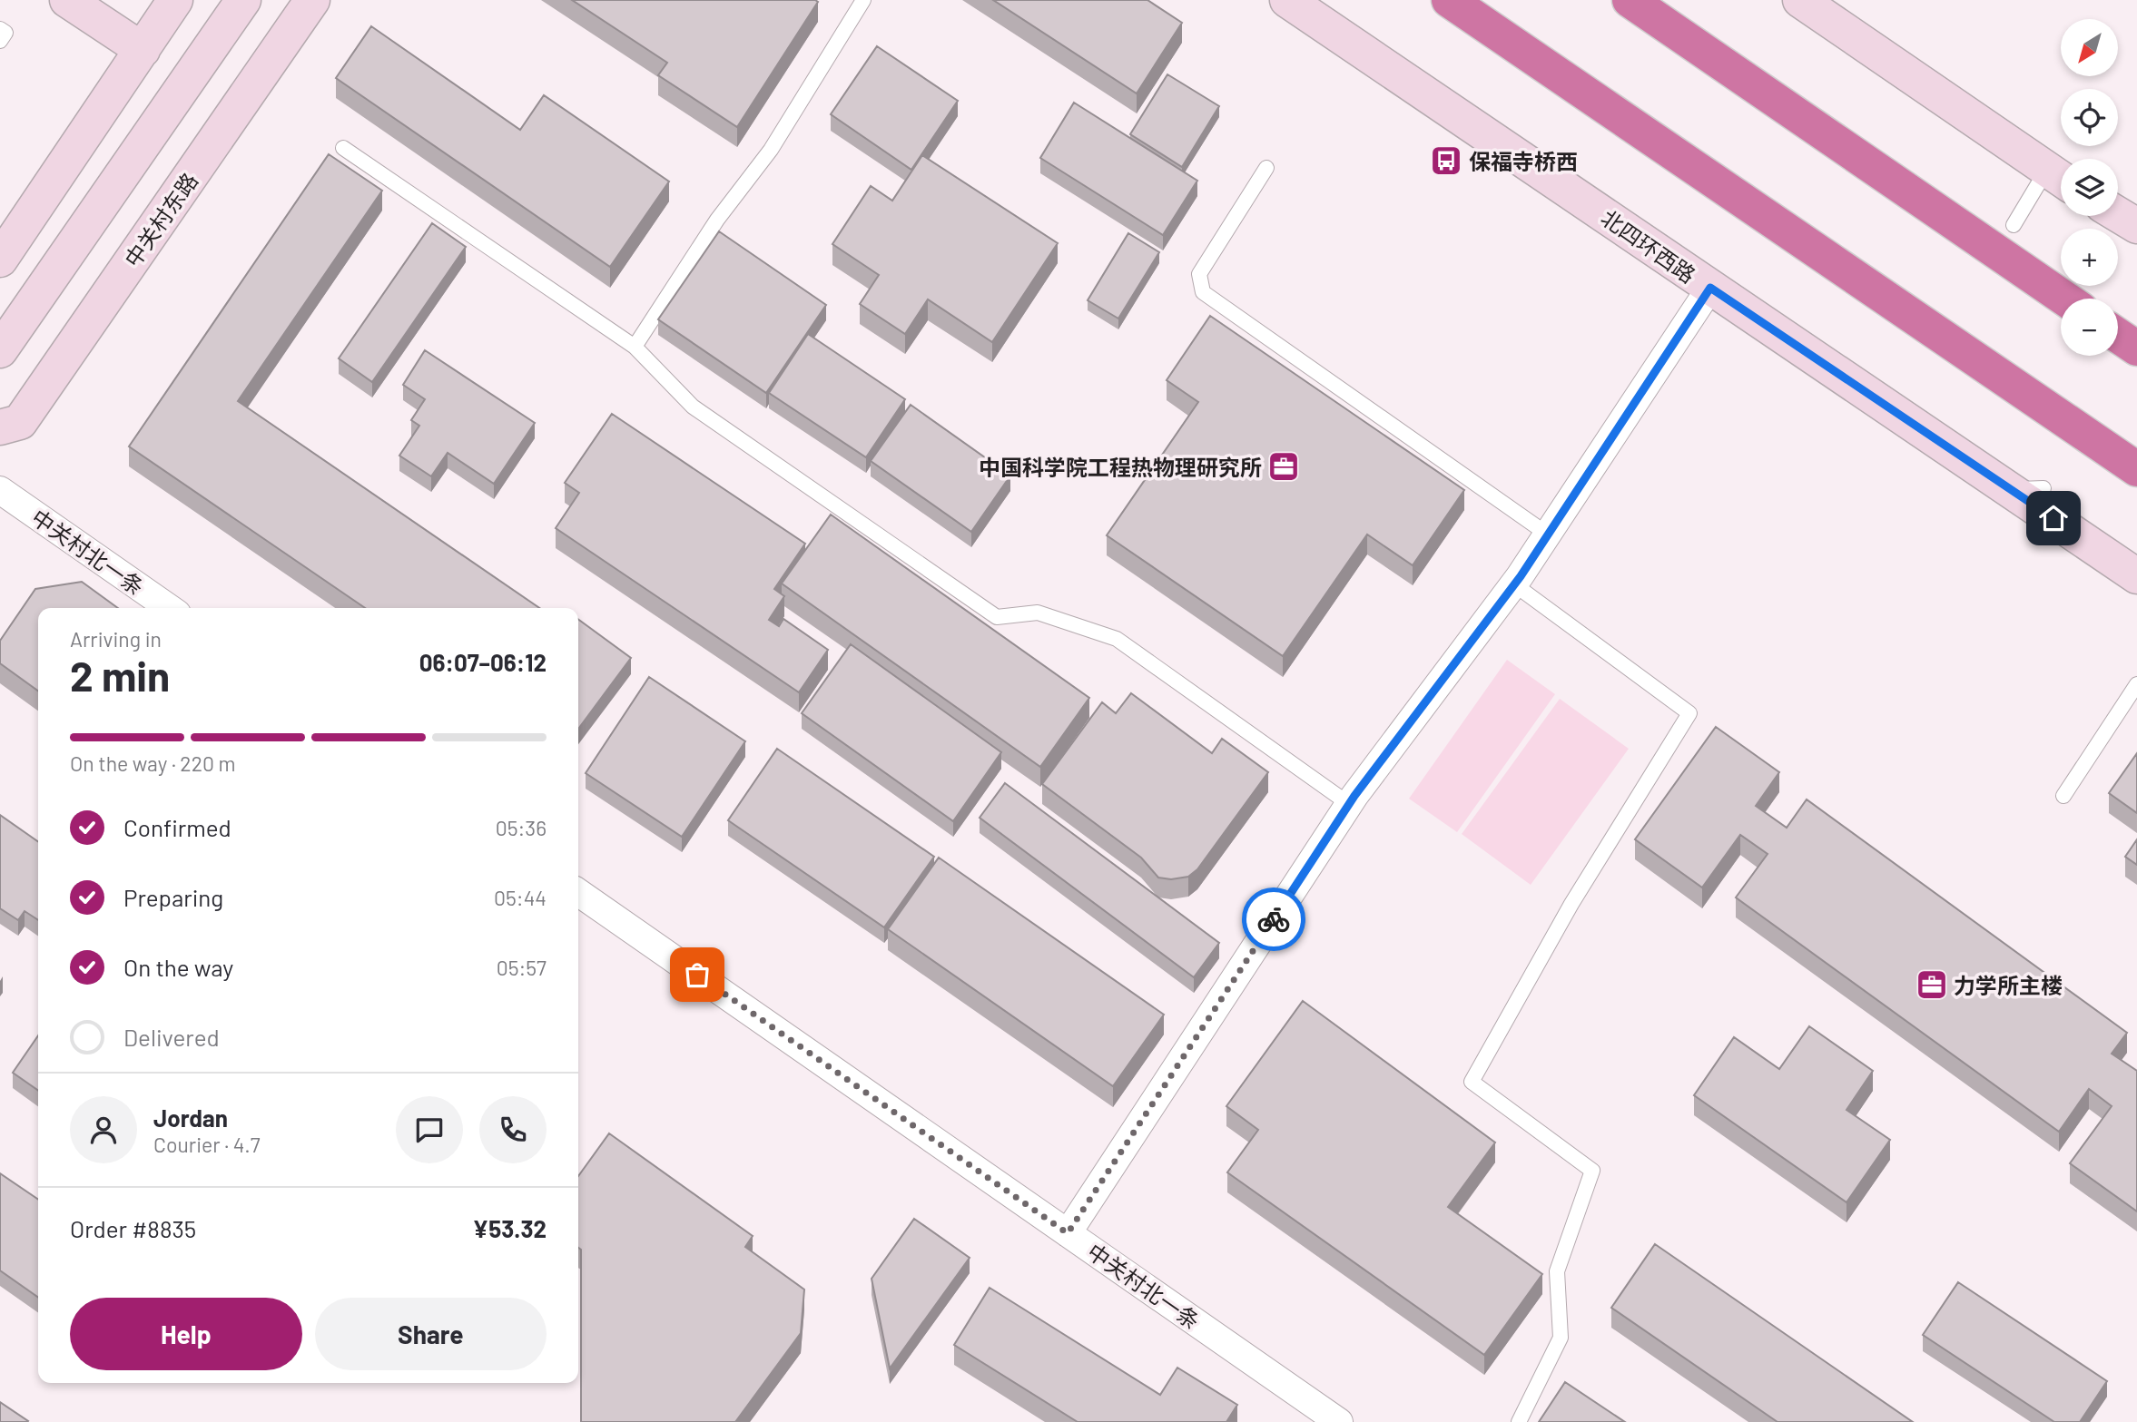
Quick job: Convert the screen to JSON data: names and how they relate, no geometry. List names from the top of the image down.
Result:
{
  "streets": {
    "street": ["中关村东路", "北四环西路", "中关村北一条"]
  },
  "places": {
    "bus stop": ["保福寺桥西"],
    "office": ["中国科学院工程热物理研究所", "力学所主楼"]
  },
  "north": "bottom left",
  "page": {
    "map_buttons": ["+", "−"],
    "heading": ["2 min", "Arriving in", "06:07–06:12"],
    "panel": [
      "Jordan",
      "Courier · 4.7",
      "Order #8835",
      "¥53.32"
    ],
    "bar": "On the way · 220 m",
    "list": [
      ["Confirmed", "05:36"],
      ["Preparing", "05:44"],
      ["On the way", "05:57"],
      "Delivered"
    ],
    "buttons": ["Help", "Share"]
  }
}
